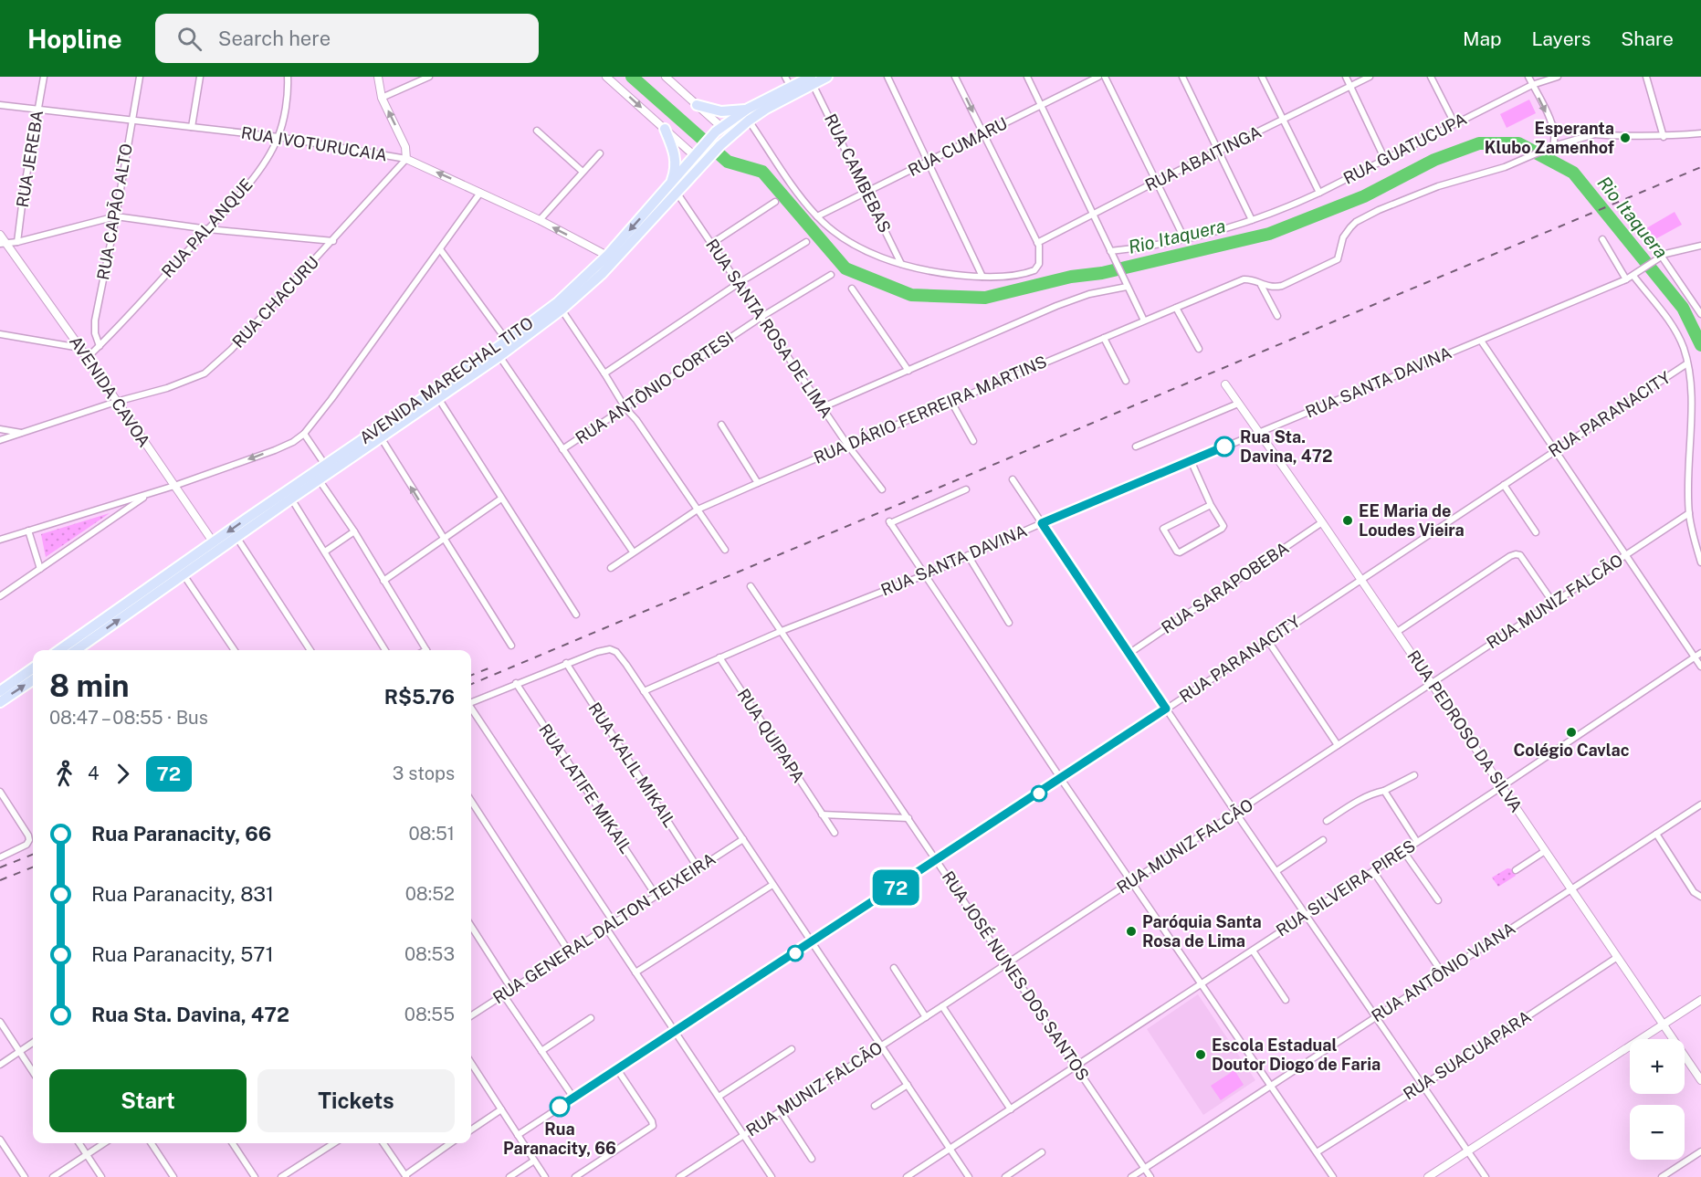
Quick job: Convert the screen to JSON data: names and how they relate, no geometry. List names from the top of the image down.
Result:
{
  "streets": {
    "main road": ["AVENIDA MARECHAL TITO"],
    "street": [
      "RUA IVOTURUCAIA",
      "RUA CUMARU",
      "RUA GUATUCUPA",
      "RUA JEREBA",
      "RUA ABAITINGA",
      "RUA CAMBEBAS",
      "RUA CAPÃO ALTO",
      "RUA PALANQUE",
      "RUA CHACURU",
      "RUA SANTA ROSA DE LIMA",
      "RUA SANTA DAVINA",
      "RUA ANTÔNIO CORTESI",
      "AVENIDA CAVOA",
      "RUA DÁRIO FERREIRA MARTINS",
      "RUA PARANACITY",
      "RUA SARAPOBEBA",
      "RUA MUNIZ FALCÃO",
      "RUA PEDROSO DA SILVA",
      "RUA QUIPAPA",
      "RUA KALIL MIKAIL",
      "RUA LATIFE MIKAIL",
      "RUA SILVEIRA PIRES",
      "RUA GENERAL DALTON TEIXEIRA",
      "RUA ANTÔNIO VIANA",
      "RUA JOSÉ NUNES DOS SANTOS",
      "RUA SUACUAPARA"
    ]
  },
  "crossings": [
    ["RUA IVOTURUCAIA", "RUA JEREBA"],
    ["RUA IVOTURUCAIA", "RUA CAPÃO ALTO"],
    ["RUA IVOTURUCAIA", "RUA PALANQUE"],
    ["RUA IVOTURUCAIA", "RUA CHACURU"],
    ["RUA IVOTURUCAIA", "AVENIDA MARECHAL TITO"],
    ["RUA CUMARU", "RUA CAMBEBAS"],
    ["RUA CAMBEBAS", "AVENIDA MARECHAL TITO"],
    ["RUA CAPÃO ALTO", "RUA PALANQUE"],
    ["RUA PALANQUE", "AVENIDA CAVOA"],
    ["RUA CHACURU", "AVENIDA CAVOA"],
    ["RUA SANTA ROSA DE LIMA", "AVENIDA MARECHAL TITO"],
    ["RUA SANTA ROSA DE LIMA", "RUA ANTÔNIO CORTESI"],
    ["RUA SANTA ROSA DE LIMA", "RUA DÁRIO FERREIRA MARTINS"],
    ["AVENIDA MARECHAL TITO", "AVENIDA CAVOA"],
    ["RUA SANTA DAVINA", "RUA PEDROSO DA SILVA"],
    ["RUA SANTA DAVINA", "RUA QUIPAPA"],
    ["RUA SANTA DAVINA", "RUA JOSÉ NUNES DOS SANTOS"],
    ["RUA PARANACITY", "RUA PEDROSO DA SILVA"],
    ["RUA PARANACITY", "RUA JOSÉ NUNES DOS SANTOS"],
    ["RUA SARAPOBEBA", "RUA PEDROSO DA SILVA"],
    ["RUA MUNIZ FALCÃO", "RUA PEDROSO DA SILVA"],
    ["RUA MUNIZ FALCÃO", "RUA JOSÉ NUNES DOS SANTOS"],
    ["RUA PEDROSO DA SILVA", "RUA SILVEIRA PIRES"],
    ["RUA PEDROSO DA SILVA", "RUA ANTÔNIO VIANA"],
    ["RUA PEDROSO DA SILVA", "RUA SUACUAPARA"],
    ["RUA KALIL MIKAIL", "RUA GENERAL DALTON TEIXEIRA"],
    ["RUA LATIFE MIKAIL", "RUA GENERAL DALTON TEIXEIRA"],
    ["RUA SILVEIRA PIRES", "RUA JOSÉ NUNES DOS SANTOS"],
    ["RUA ANTÔNIO VIANA", "RUA JOSÉ NUNES DOS SANTOS"]
  ],
  "water": ["Rio Itaquera"],
  "places": [
    "Esperanta Klubo Zamenhof",
    "Rua Sta. Davina, 472",
    "EE Maria de Loudes Vieira",
    "Colégio Cavlac",
    "Paróquia Santa Rosa de Lima",
    "Escola Estadual Doutor Diogo de Faria",
    "Rua Paranacity, 66"
  ],
  "lines": ["bus line 72"],
  "page": {
    "header": "Hopline",
    "search": "Search here",
    "nav": ["Map", "Layers", "Share"],
    "on_map": "72",
    "heading": ["8 min", "08:47 – 08:55 · Bus", "R$5.76"],
    "legs": ["4", "72", "3 stops"],
    "list": [
      {
        "name": "Rua Paranacity, 66",
        "value": "08:51"
      },
      {
        "name": "Rua Paranacity, 831",
        "value": "08:52"
      },
      {
        "name": "Rua Paranacity, 571",
        "value": "08:53"
      },
      {
        "name": "Rua Sta. Davina, 472",
        "value": "08:55"
      }
    ],
    "map_buttons": ["+", "−"],
    "buttons": ["Start", "Tickets"]
  }
}
